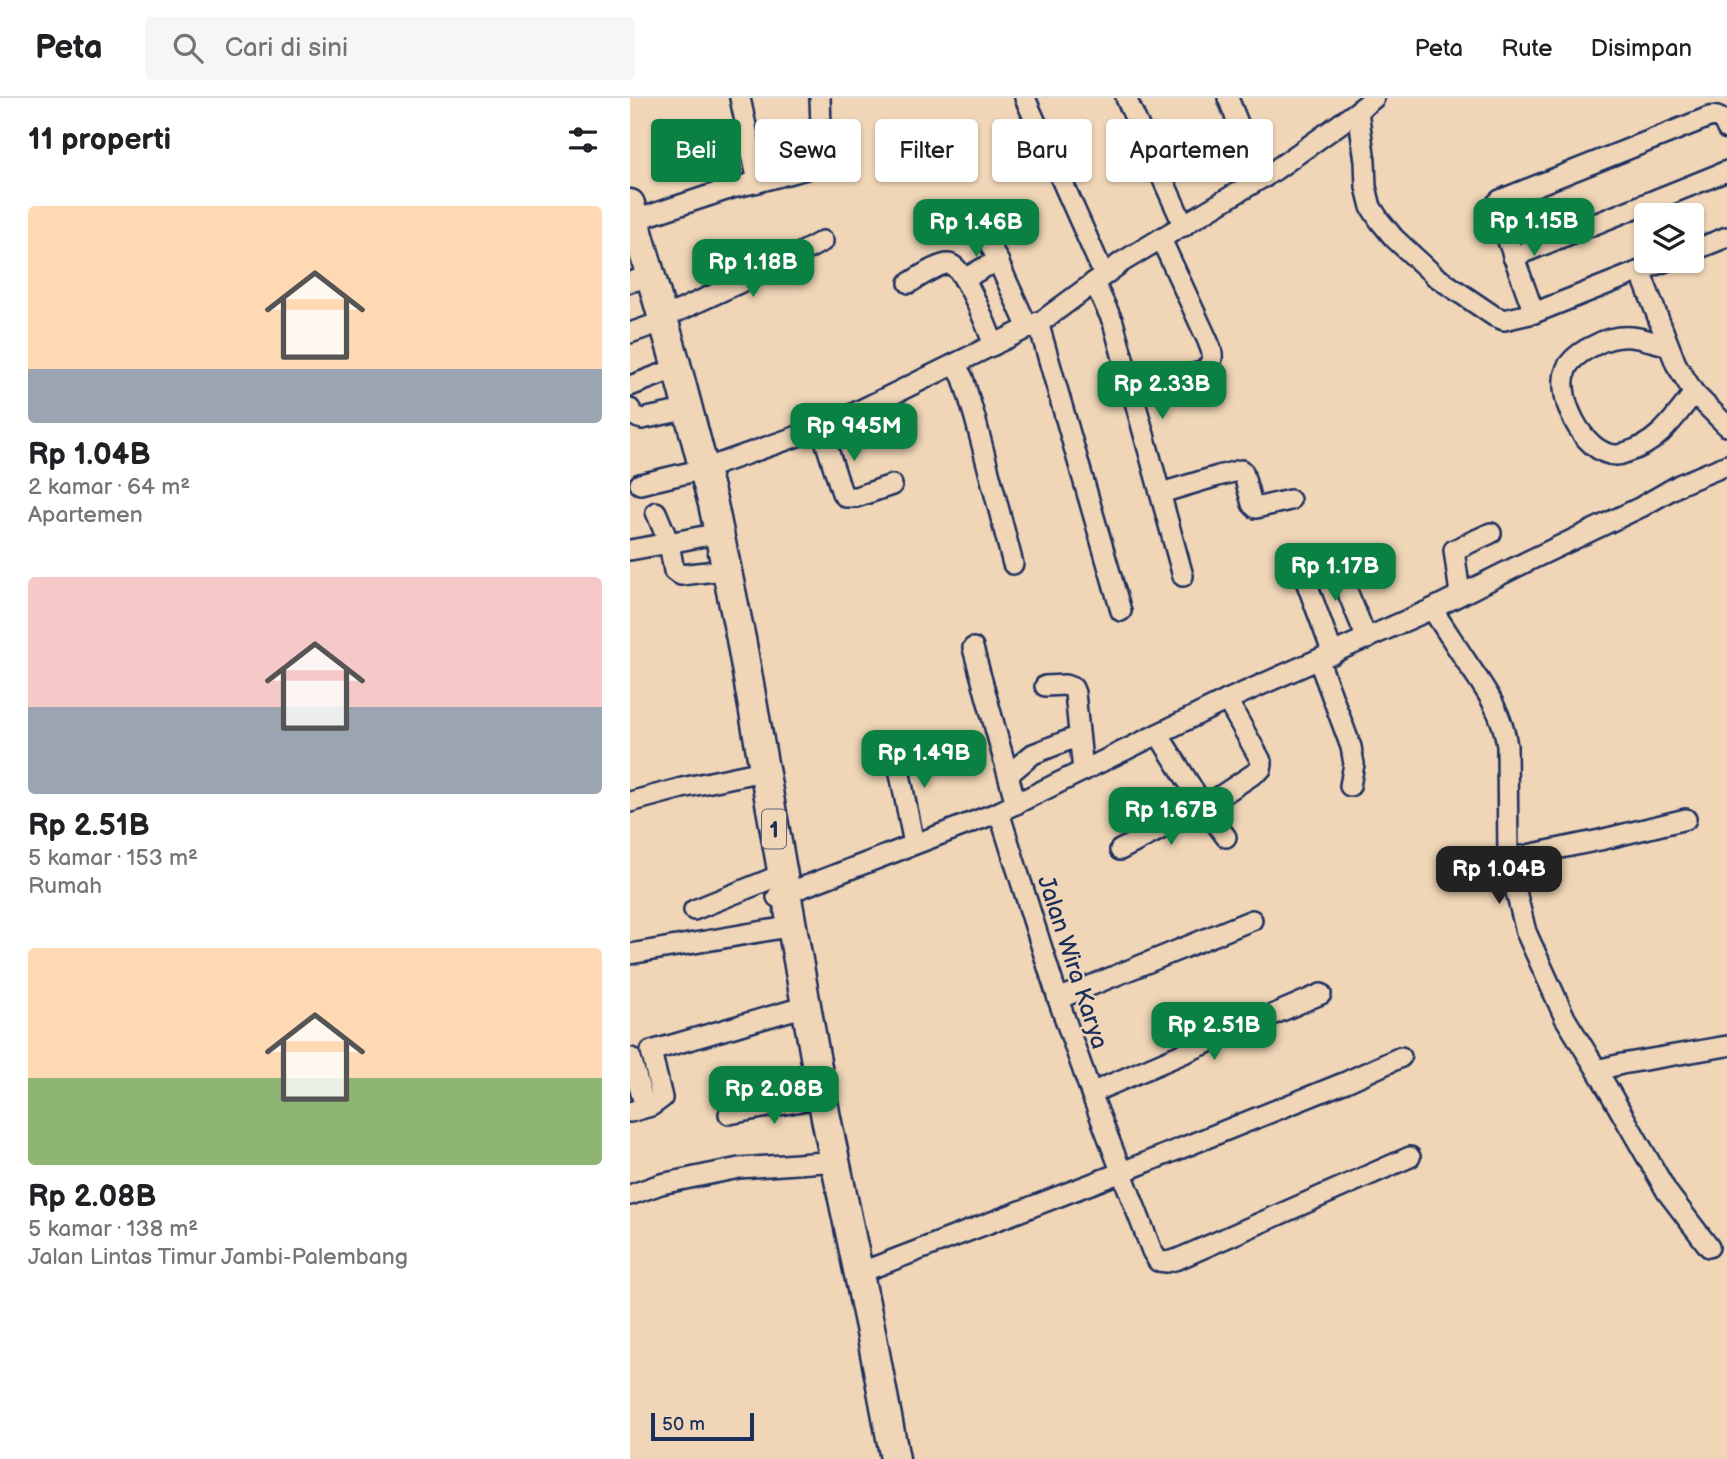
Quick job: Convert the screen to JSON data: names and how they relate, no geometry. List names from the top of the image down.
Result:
{
  "streets": {
    "highway": ["1"],
    "street": ["Jalan Wira Karya"]
  },
  "scale_bar": "50 m",
  "page": {
    "header": "Peta",
    "search": "Cari di sini",
    "nav": ["Peta", "Rute", "Disimpan"],
    "heading": "11 properti",
    "chip": [
      "Beli",
      "Sewa",
      "Filter",
      "Baru",
      "Apartemen"
    ],
    "list": [
      {
        "name": "Rp 1.04B",
        "note": "2 kamar · 64 m² · Apartemen"
      },
      {
        "name": "Rp 2.51B",
        "note": "5 kamar · 153 m² · Rumah"
      },
      {
        "name": "Rp 2.08B",
        "note": "5 kamar · 138 m² · Jalan Lintas Timur Jambi-Palembang"
      }
    ],
    "price": [
      "Rp 1.15B",
      "Rp 1.46B",
      "Rp 1.18B",
      "Rp 2.33B",
      "Rp 945M",
      "Rp 1.17B",
      "Rp 1.49B",
      "Rp 1.67B",
      "Rp 1.04B",
      "Rp 2.51B",
      "Rp 2.08B"
    ],
    "scale": "50 m"
  }
}
